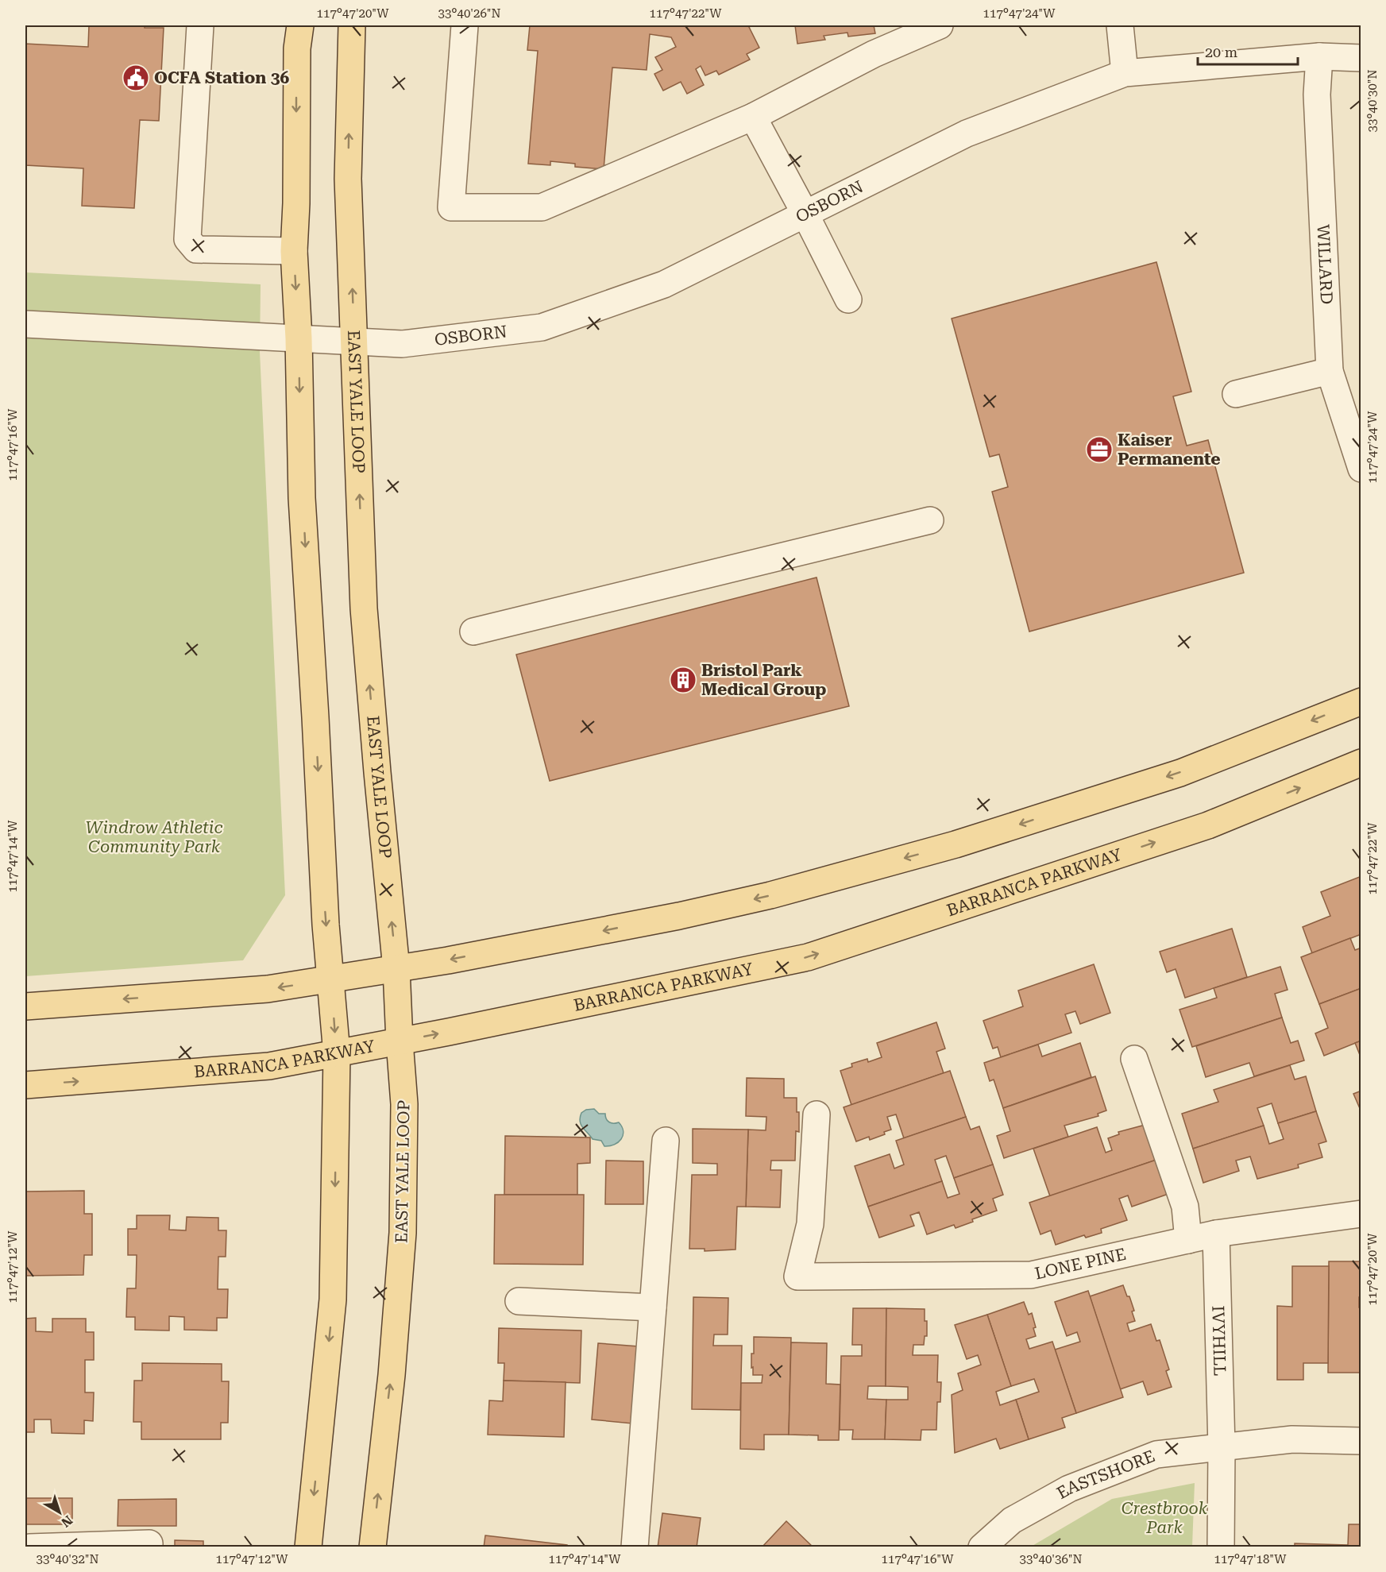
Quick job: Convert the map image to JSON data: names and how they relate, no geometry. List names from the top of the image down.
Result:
{
  "streets": {
    "main road": ["EAST YALE LOOP", "BARRANCA PARKWAY"],
    "street": [
      "OSBORN",
      "WILLARD",
      "LONE PINE",
      "IVYHILL",
      "EASTSHORE"
    ]
  },
  "crossings": [
    ["OSBORN", "WILLARD"],
    ["OSBORN", "EAST YALE LOOP"],
    ["EAST YALE LOOP", "BARRANCA PARKWAY"],
    ["LONE PINE", "IVYHILL"],
    ["IVYHILL", "EASTSHORE"]
  ],
  "parks": ["Windrow Athletic Community Park", "Crestbrook Park"],
  "places": {
    "public building": ["OCFA Station 36"],
    "office": ["Kaiser Permanente"],
    "building": ["Bristol Park Medical Group"]
  },
  "scale_bar": "20 m",
  "north": "bottom right",
  "coordinates": [
    "117°47'20\"W",
    "33°40'26\"N",
    "117°47'22\"W",
    "117°47'24\"W",
    "33°40'30\"N",
    "117°47'16\"W",
    "117°47'14\"W",
    "117°47'12\"W",
    "33°40'32\"N",
    "33°40'36\"N",
    "117°47'18\"W"
  ]
}
